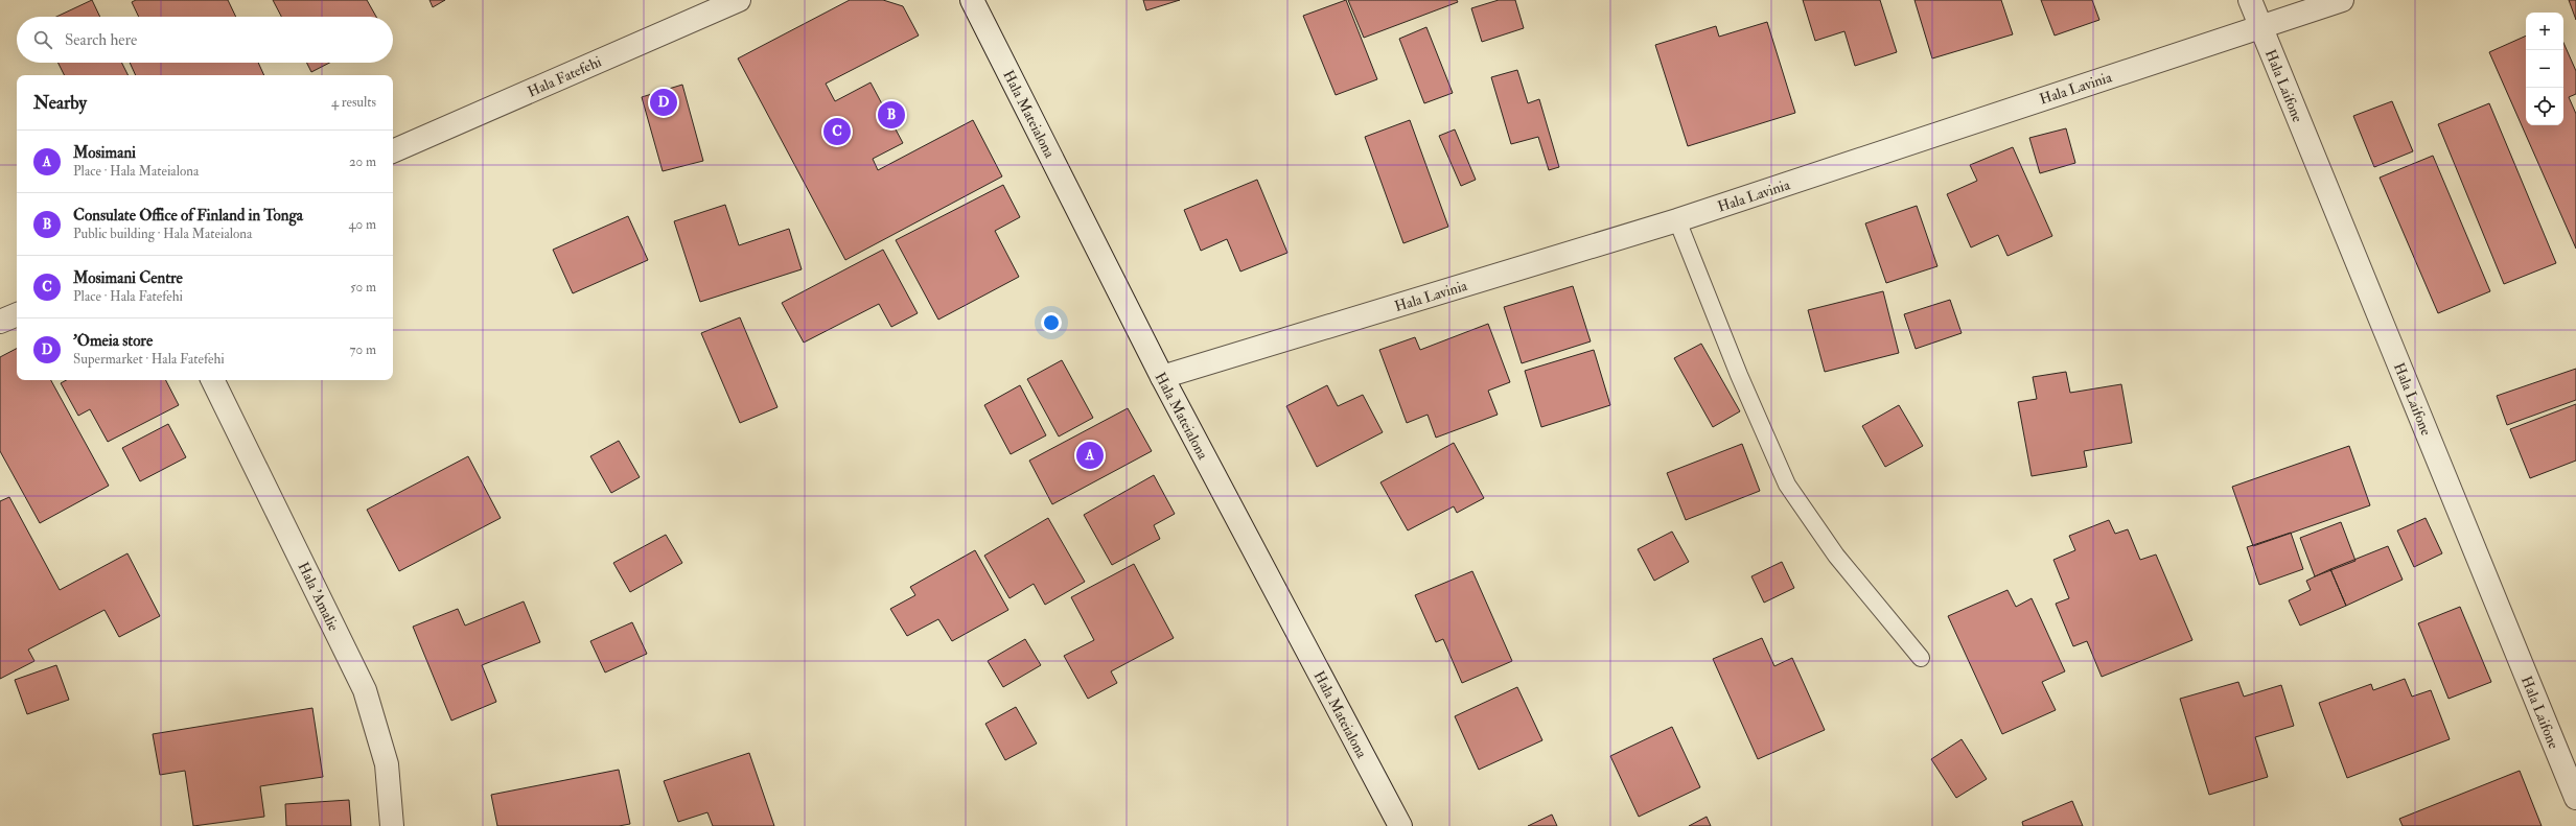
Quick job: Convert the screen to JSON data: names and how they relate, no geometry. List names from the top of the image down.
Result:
{
  "streets": {
    "street": [
      "Hala Fatefehi",
      "Hala Laifone",
      "Hala Lavinia",
      "Hala Mateialona",
      "Hala 'Amalie"
    ]
  },
  "crossings": [
    ["Hala Laifone", "Hala Lavinia"],
    ["Hala Lavinia", "Hala Mateialona"]
  ],
  "page": {
    "map_buttons": ["+", "−"],
    "search": "Search here",
    "heading": ["Nearby", "4 results"],
    "pins": [
      "D",
      "B",
      "C",
      "A"
    ],
    "list": [
      {
        "mark": "A",
        "name": "Mosimani",
        "note": "Place · Hala Mateialona",
        "value": "20 m"
      },
      {
        "mark": "B",
        "name": "Consulate Office of Finland in Tonga",
        "note": "Public building · Hala Mateialona",
        "value": "40 m"
      },
      {
        "mark": "C",
        "name": "Mosimani Centre",
        "note": "Place · Hala Fatefehi",
        "value": "50 m"
      },
      {
        "mark": "D",
        "name": "'Omeia store",
        "note": "Supermarket · Hala Fatefehi",
        "value": "70 m"
      }
    ]
  }
}
